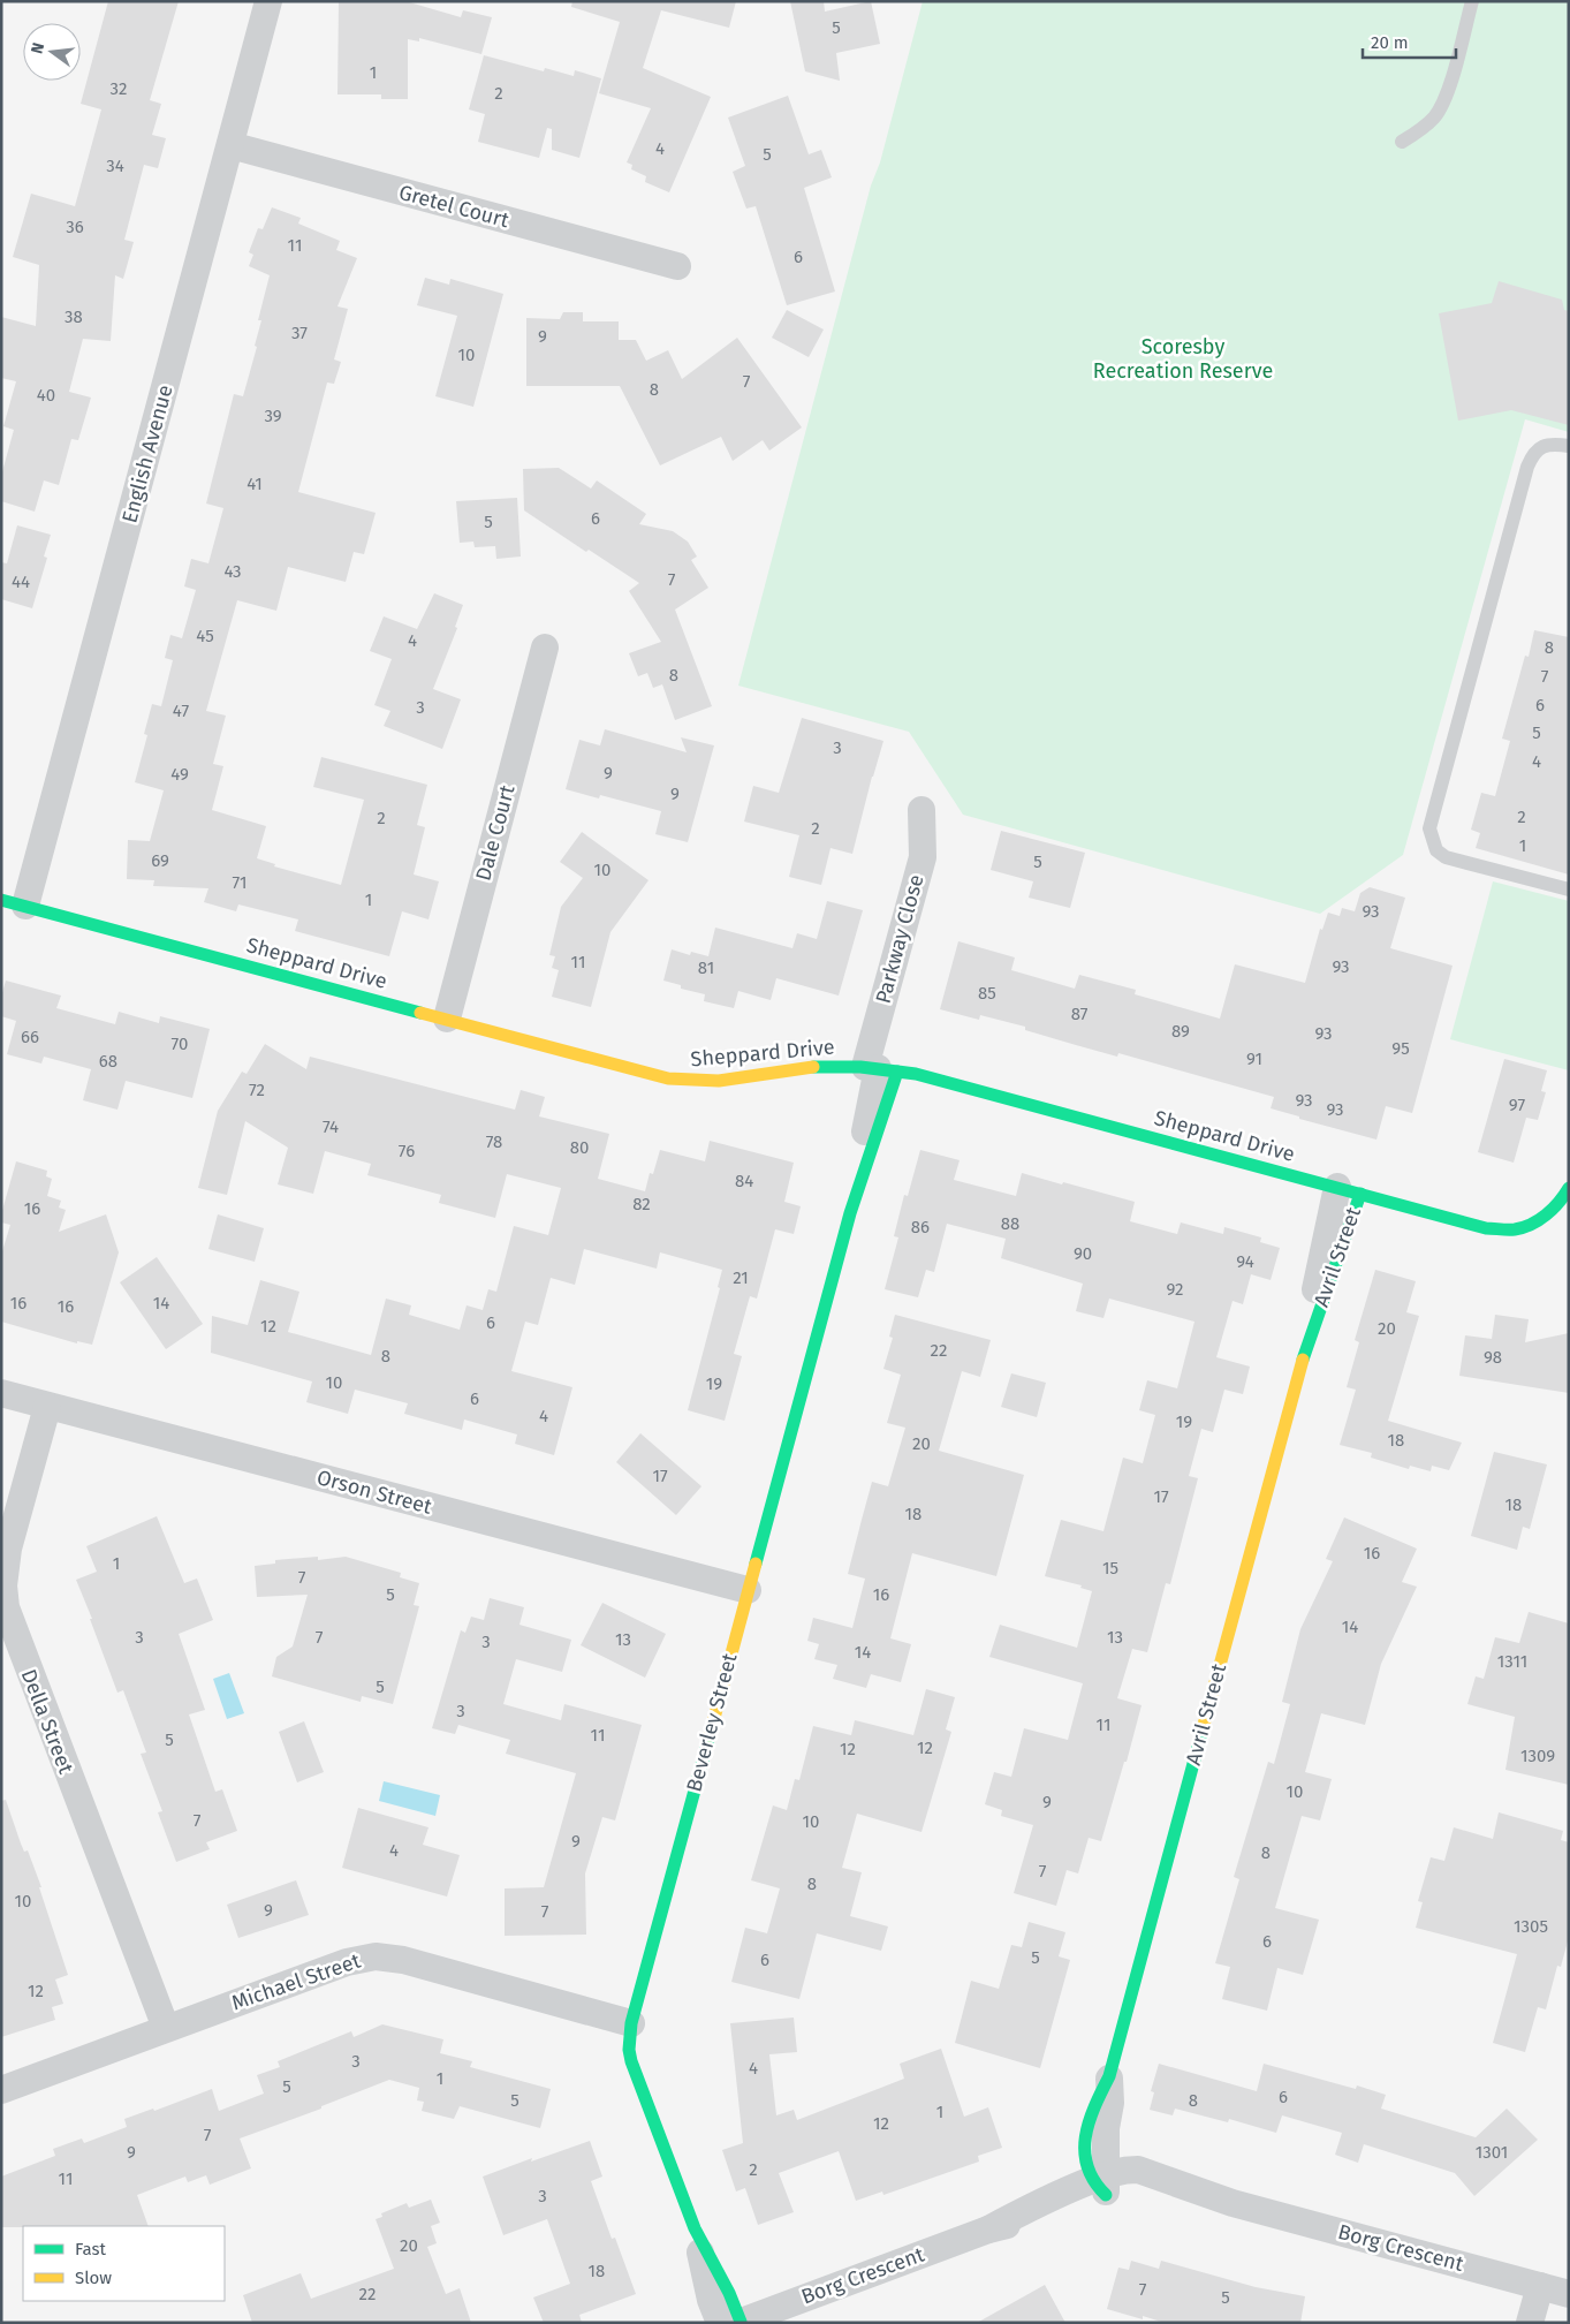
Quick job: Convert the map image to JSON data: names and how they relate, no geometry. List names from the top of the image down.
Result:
{
  "streets": {
    "street": [
      "Gretel Court",
      "English Avenue",
      "Dale Court",
      "Parkway Close",
      "Sheppard Drive",
      "Avril Street",
      "Orson Street",
      "Della Street",
      "Beverley Street",
      "Michael Street",
      "Borg Crescent"
    ]
  },
  "crossings": [
    ["Gretel Court", "English Avenue"],
    ["English Avenue", "Sheppard Drive"],
    ["Dale Court", "Sheppard Drive"],
    ["Parkway Close", "Sheppard Drive"],
    ["Parkway Close", "Beverley Street"],
    ["Sheppard Drive", "Avril Street"],
    ["Sheppard Drive", "Beverley Street"],
    ["Avril Street", "Borg Crescent"],
    ["Orson Street", "Della Street"],
    ["Orson Street", "Beverley Street"],
    ["Della Street", "Michael Street"],
    ["Beverley Street", "Michael Street"],
    ["Beverley Street", "Borg Crescent"]
  ],
  "parks": ["Scoresby Recreation Reserve"],
  "house_numbers": [
    "5",
    "1",
    "32",
    "2",
    "4",
    "5",
    "34",
    "36",
    "11",
    "6",
    "38",
    "37",
    "9",
    "10",
    "7",
    "8",
    "40",
    "39",
    "41",
    "6",
    "5",
    "43",
    "7",
    "44",
    "45",
    "4",
    "8",
    "8",
    "7",
    "6",
    "3",
    "47",
    "5",
    "3",
    "4",
    "9",
    "49",
    "9",
    "2",
    "2",
    "2",
    "1",
    "69",
    "5",
    "10",
    "71",
    "1",
    "93",
    "11",
    "93",
    "81",
    "85",
    "87",
    "89",
    "93",
    "66",
    "70",
    "95",
    "91",
    "68",
    "72",
    "93",
    "97",
    "93",
    "74",
    "78",
    "80",
    "76",
    "84",
    "82",
    "16",
    "88",
    "86",
    "90",
    "94",
    "21",
    "92",
    "16",
    "14",
    "16",
    "6",
    "12",
    "20",
    "22",
    "8",
    "98",
    "10",
    "19",
    "6",
    "4",
    "19",
    "18",
    "20",
    "17",
    "17",
    "18",
    "18",
    "16",
    "1",
    "15",
    "7",
    "5",
    "16",
    "14",
    "3",
    "7",
    "13",
    "13",
    "3",
    "14",
    "1311",
    "5",
    "3",
    "11",
    "11",
    "5",
    "12",
    "12",
    "1309",
    "10",
    "9",
    "7",
    "10",
    "9",
    "4",
    "8",
    "7",
    "8",
    "10",
    "9",
    "7",
    "1305",
    "6",
    "5",
    "6",
    "12",
    "3",
    "4",
    "1",
    "5",
    "6",
    "5",
    "8",
    "1",
    "12",
    "7",
    "9",
    "1301",
    "2",
    "11",
    "3",
    "20",
    "18",
    "7",
    "22",
    "5"
  ],
  "legend": ["Fast", "Slow"],
  "scale_bar": "20 m",
  "north": "left"
}
